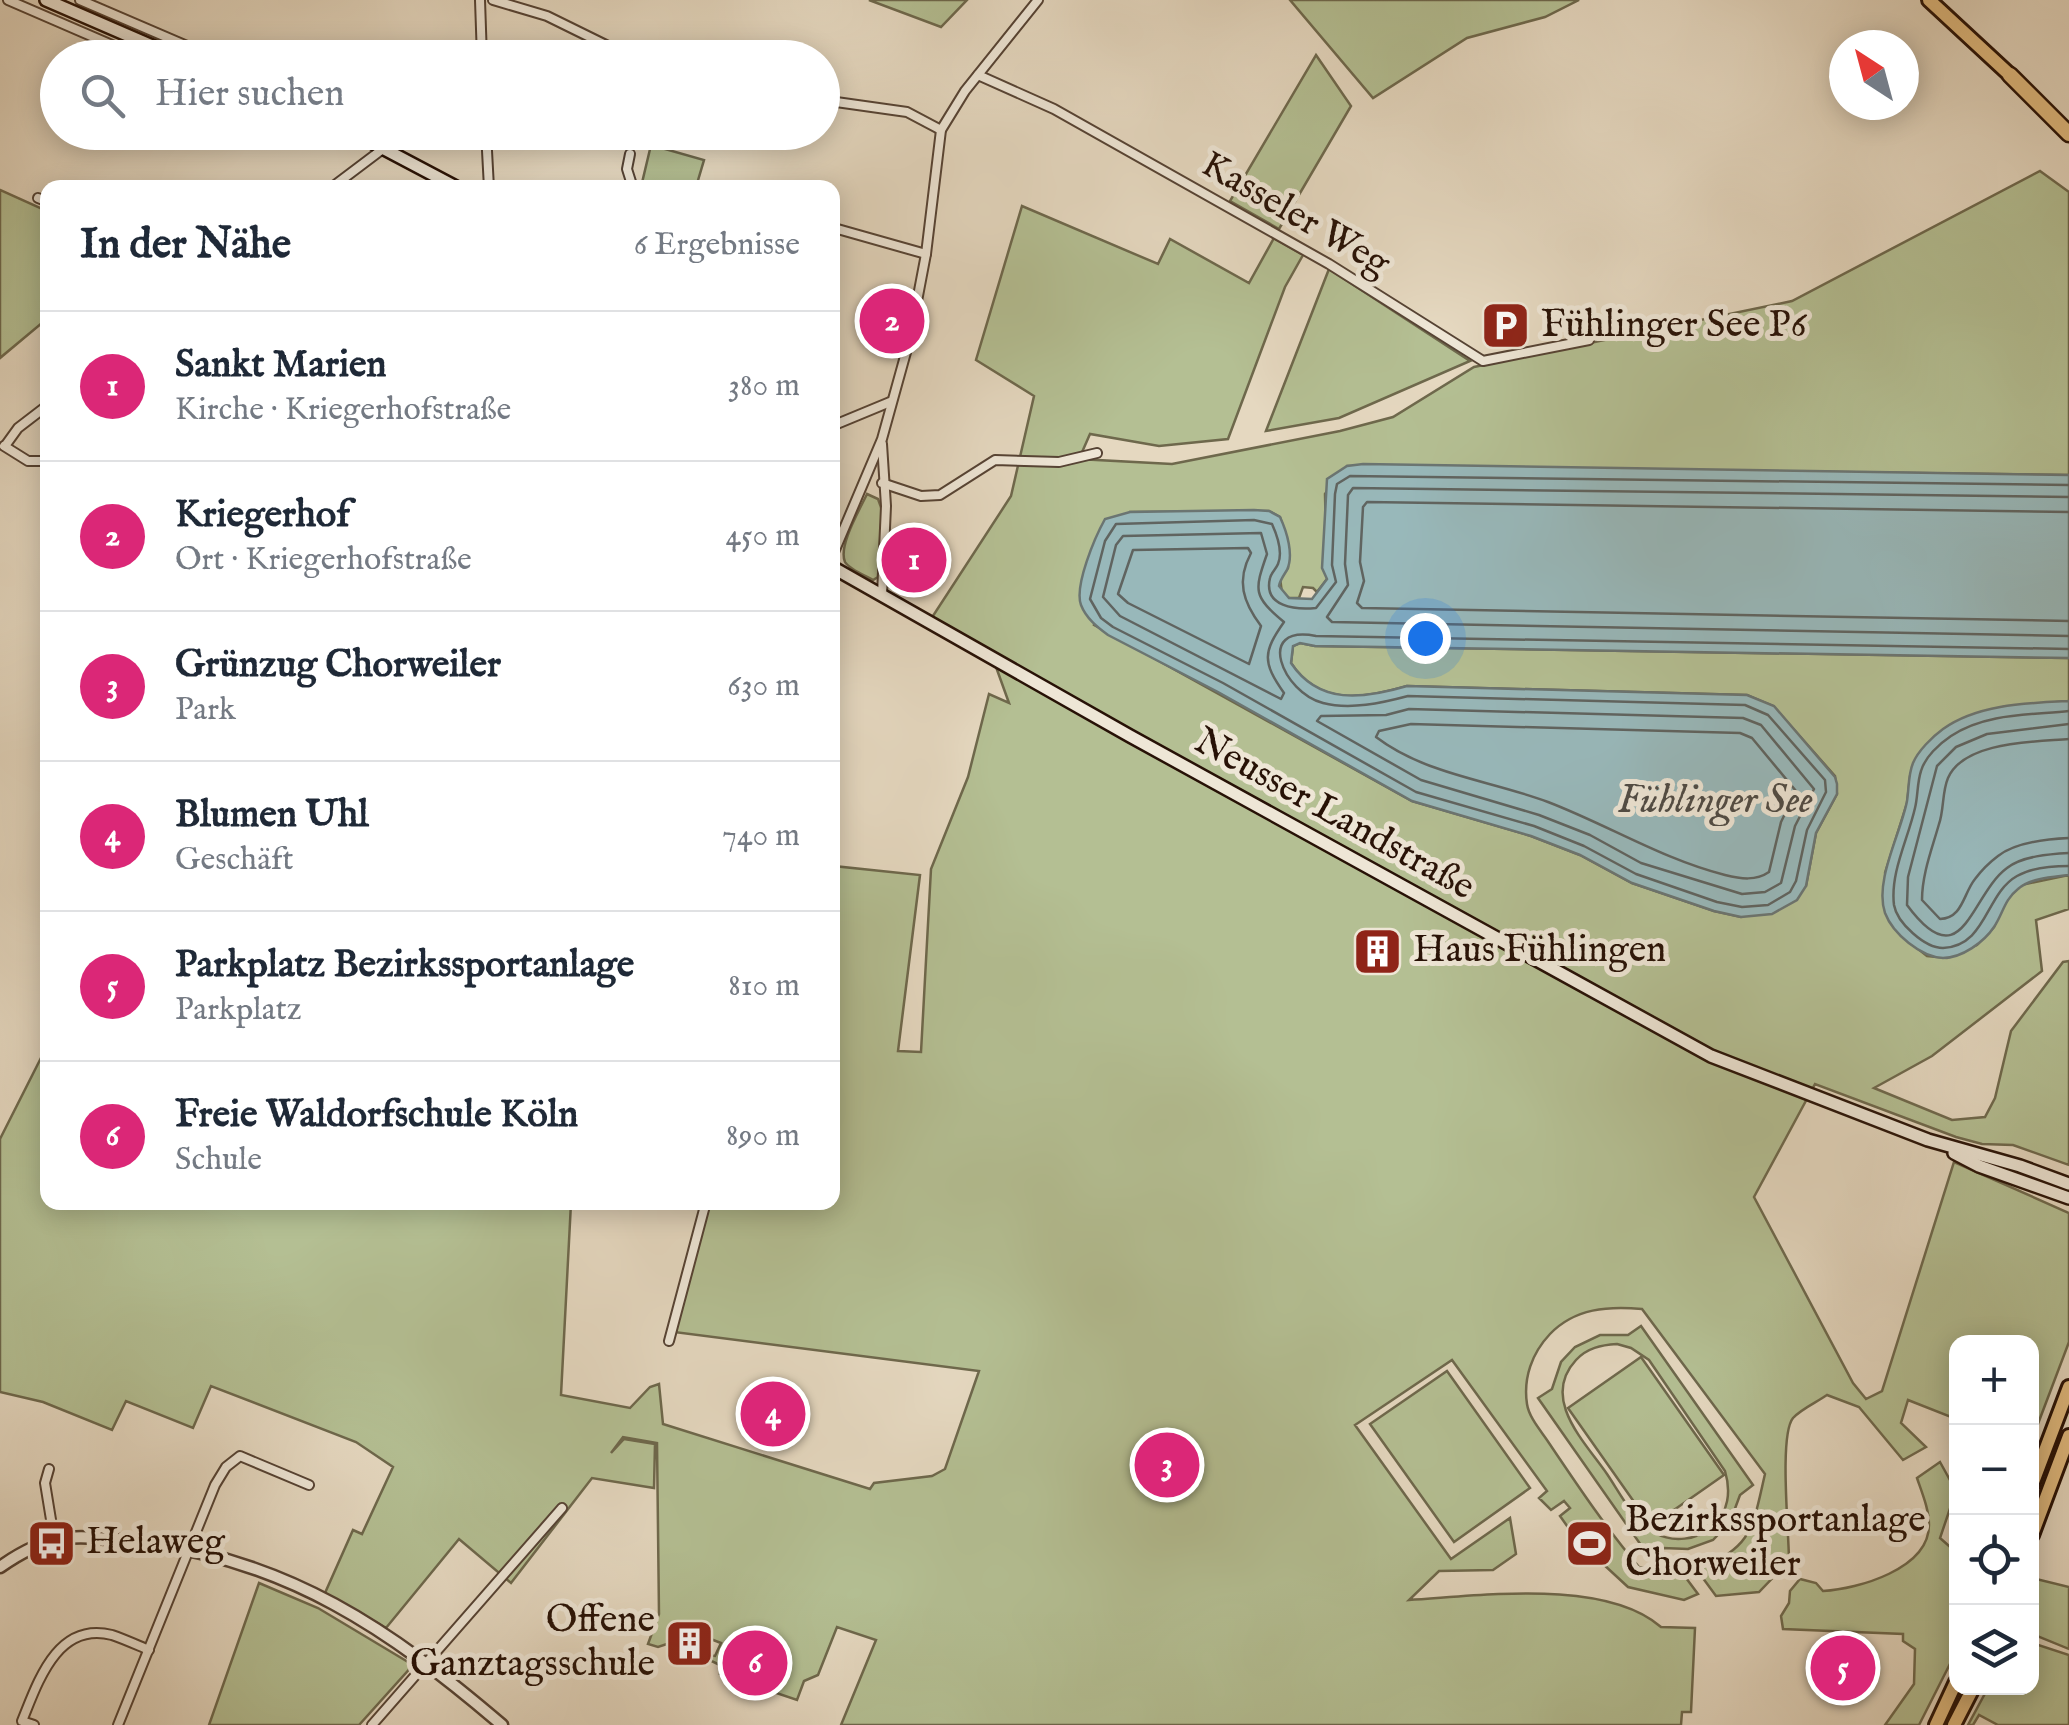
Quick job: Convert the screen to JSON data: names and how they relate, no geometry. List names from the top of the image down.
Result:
{
  "streets": {
    "main road": ["Neusser Landstraße"],
    "street": ["Kasseler Weg"]
  },
  "water": ["Fühlinger See"],
  "places": {
    "parking": ["Fühlinger See P6"],
    "building": ["Haus Fühlingen", "Offene Ganztagsschule"],
    "bus stop": ["Helaweg"],
    "sports": ["Bezirkssportanlage Chorweiler"]
  },
  "north": "top left",
  "page": {
    "search": "Hier suchen",
    "heading": ["In der Nähe", "6 Ergebnisse"],
    "pins": [
      "2",
      "1",
      "4",
      "3",
      "6",
      "5"
    ],
    "list": [
      {
        "mark": "1",
        "name": "Sankt Marien",
        "note": "Kirche · Kriegerhofstraße",
        "value": "380 m"
      },
      {
        "mark": "2",
        "name": "Kriegerhof",
        "note": "Ort · Kriegerhofstraße",
        "value": "450 m"
      },
      {
        "mark": "3",
        "name": "Grünzug Chorweiler",
        "note": "Park",
        "value": "630 m"
      },
      {
        "mark": "4",
        "name": "Blumen Uhl",
        "note": "Geschäft",
        "value": "740 m"
      },
      {
        "mark": "5",
        "name": "Parkplatz Bezirkssportanlage",
        "note": "Parkplatz",
        "value": "810 m"
      },
      {
        "mark": "6",
        "name": "Freie Waldorfschule Köln",
        "note": "Schule",
        "value": "890 m"
      }
    ],
    "map_buttons": ["+", "−"]
  }
}
